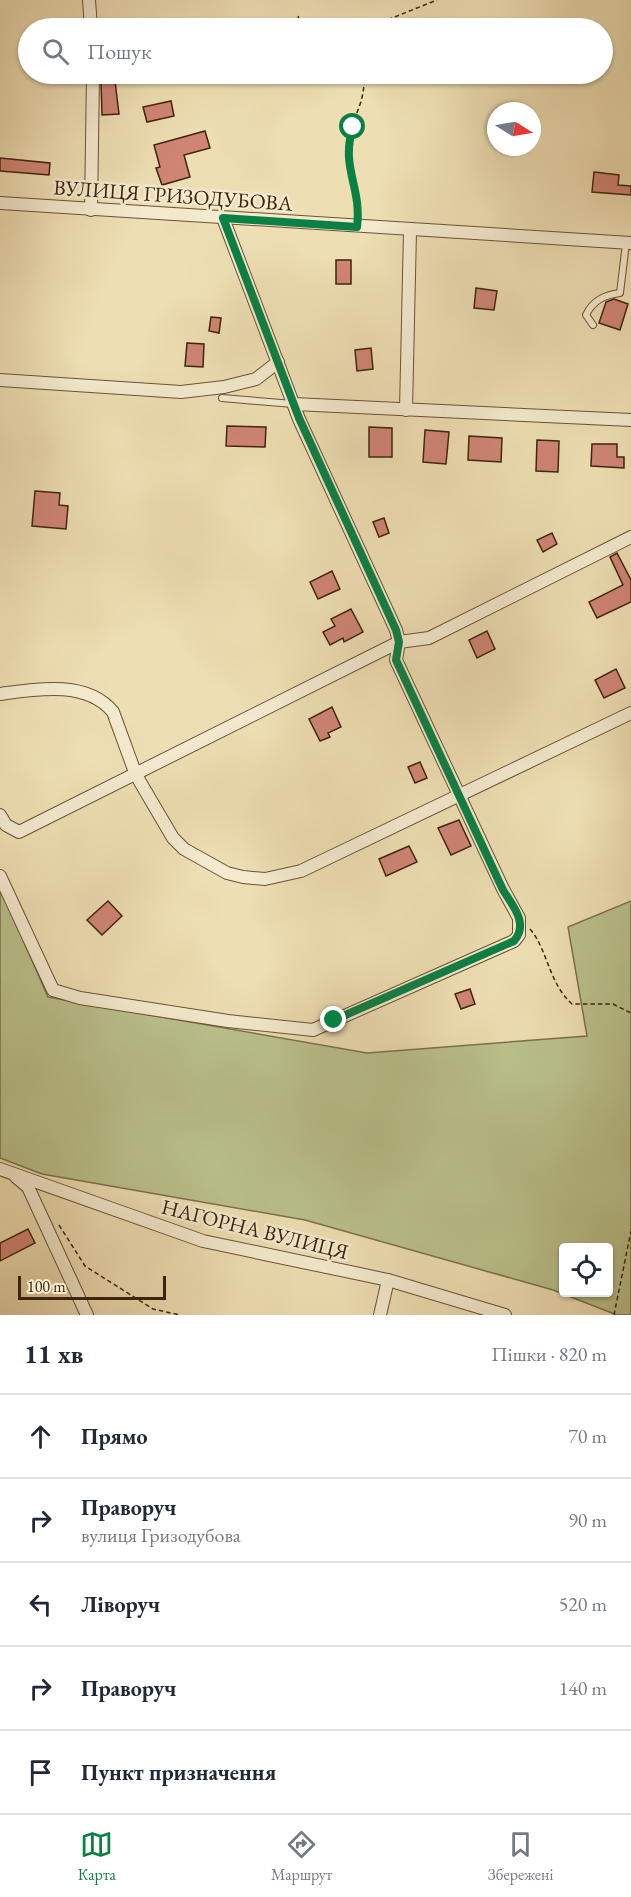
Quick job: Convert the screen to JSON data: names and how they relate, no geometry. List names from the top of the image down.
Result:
{
  "streets": {
    "street": ["ВУЛИЦЯ ГРИЗОДУБОВА", "НАГОРНА ВУЛИЦЯ"]
  },
  "scale_bar": "100 m",
  "north": "right",
  "page": {
    "search": "Пошук",
    "scale": "100 m",
    "heading": ["11 хв", "Пішки · 820 m"],
    "list": [
      ["Прямо", "70 m"],
      ["Праворуч", "вулиця Гризодубова", "90 m"],
      ["Ліворуч", "520 m"],
      ["Праворуч", "140 m"],
      "Пункт призначення"
    ],
    "nav": ["Карта", "Маршрут", "Збережені"]
  }
}
